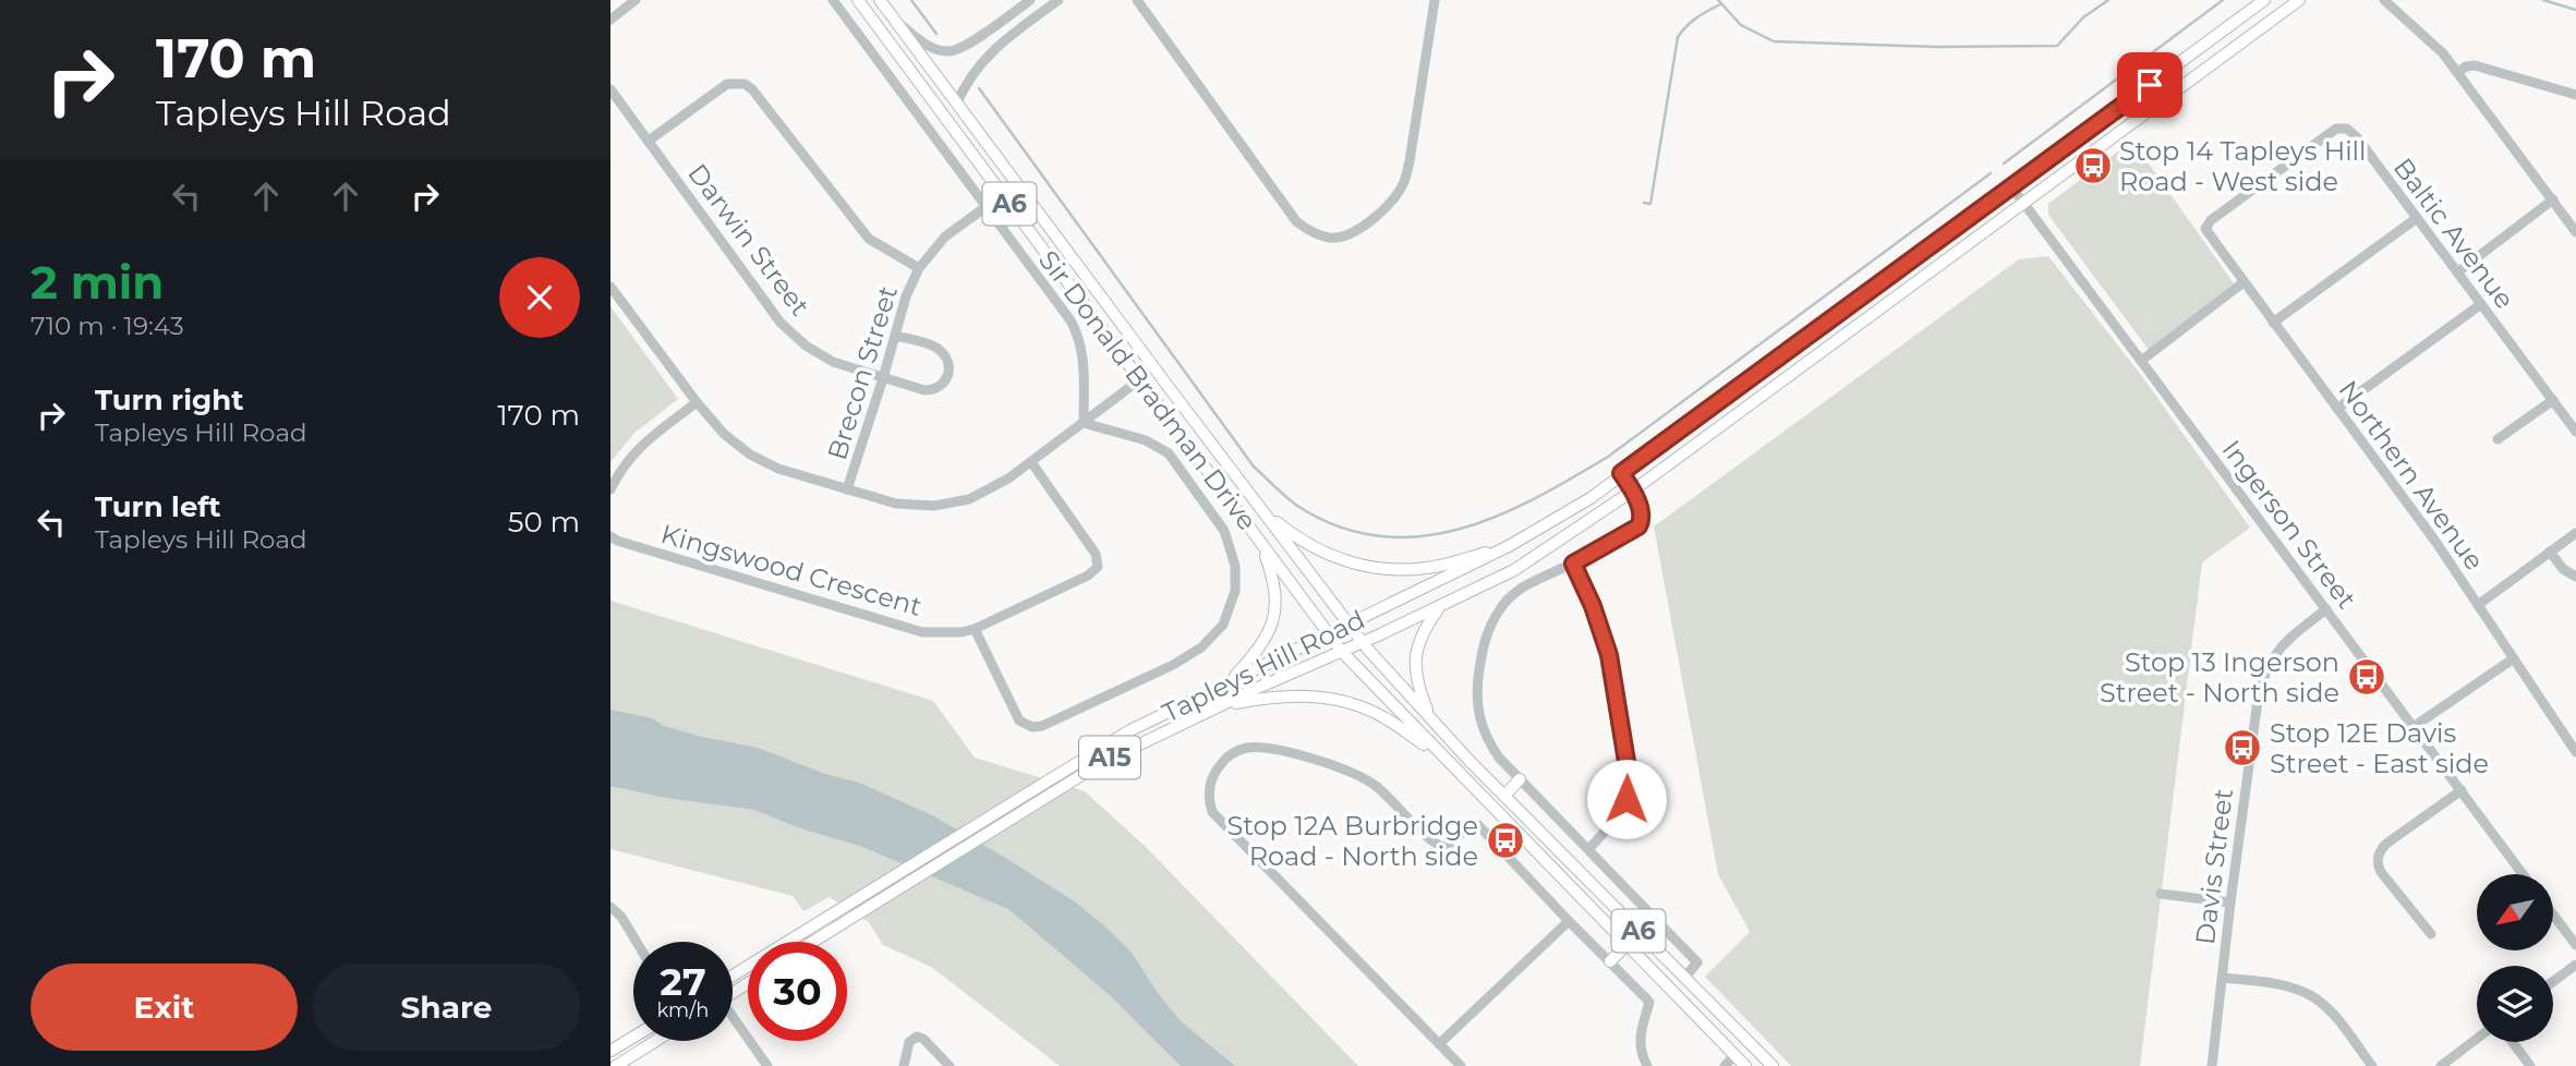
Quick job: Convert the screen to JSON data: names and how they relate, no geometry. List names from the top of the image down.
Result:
{
  "streets": {
    "main road": [
      "A6",
      "Sir Donald Bradman Drive",
      "Tapleys Hill Road",
      "A15"
    ],
    "street": [
      "Baltic Avenue",
      "Darwin Street",
      "Brecon Street",
      "Northern Avenue",
      "Ingerson Street",
      "Kingswood Crescent",
      "Davis Street"
    ]
  },
  "crossings": [
    ["A6", "Sir Donald Bradman Drive"],
    ["A6", "Tapleys Hill Road"],
    ["Baltic Avenue", "Northern Avenue"],
    ["Darwin Street", "Brecon Street"],
    ["Brecon Street", "Sir Donald Bradman Drive"],
    ["Sir Donald Bradman Drive", "Tapleys Hill Road"],
    ["Ingerson Street", "Tapleys Hill Road"],
    ["Ingerson Street", "Davis Street"]
  ],
  "places": {
    "bus stop": [
      "Stop 14 Tapleys Hill Road - West side",
      "Stop 13 Ingerson Street - North side",
      "Stop 12E Davis Street - East side",
      "Stop 12A Burbridge Road - North side"
    ]
  },
  "north": "bottom left",
  "page": {
    "turn": ["170 m", "Tapleys Hill Road"],
    "heading": ["2 min", "710 m · 19:43"],
    "list": [
      {
        "name": "Turn right",
        "note": "Tapleys Hill Road",
        "value": "170 m"
      },
      {
        "name": "Turn left",
        "note": "Tapleys Hill Road",
        "value": "50 m"
      }
    ],
    "speed": "27 km/h",
    "limit": "30",
    "buttons": ["Exit", "Share"]
  }
}
